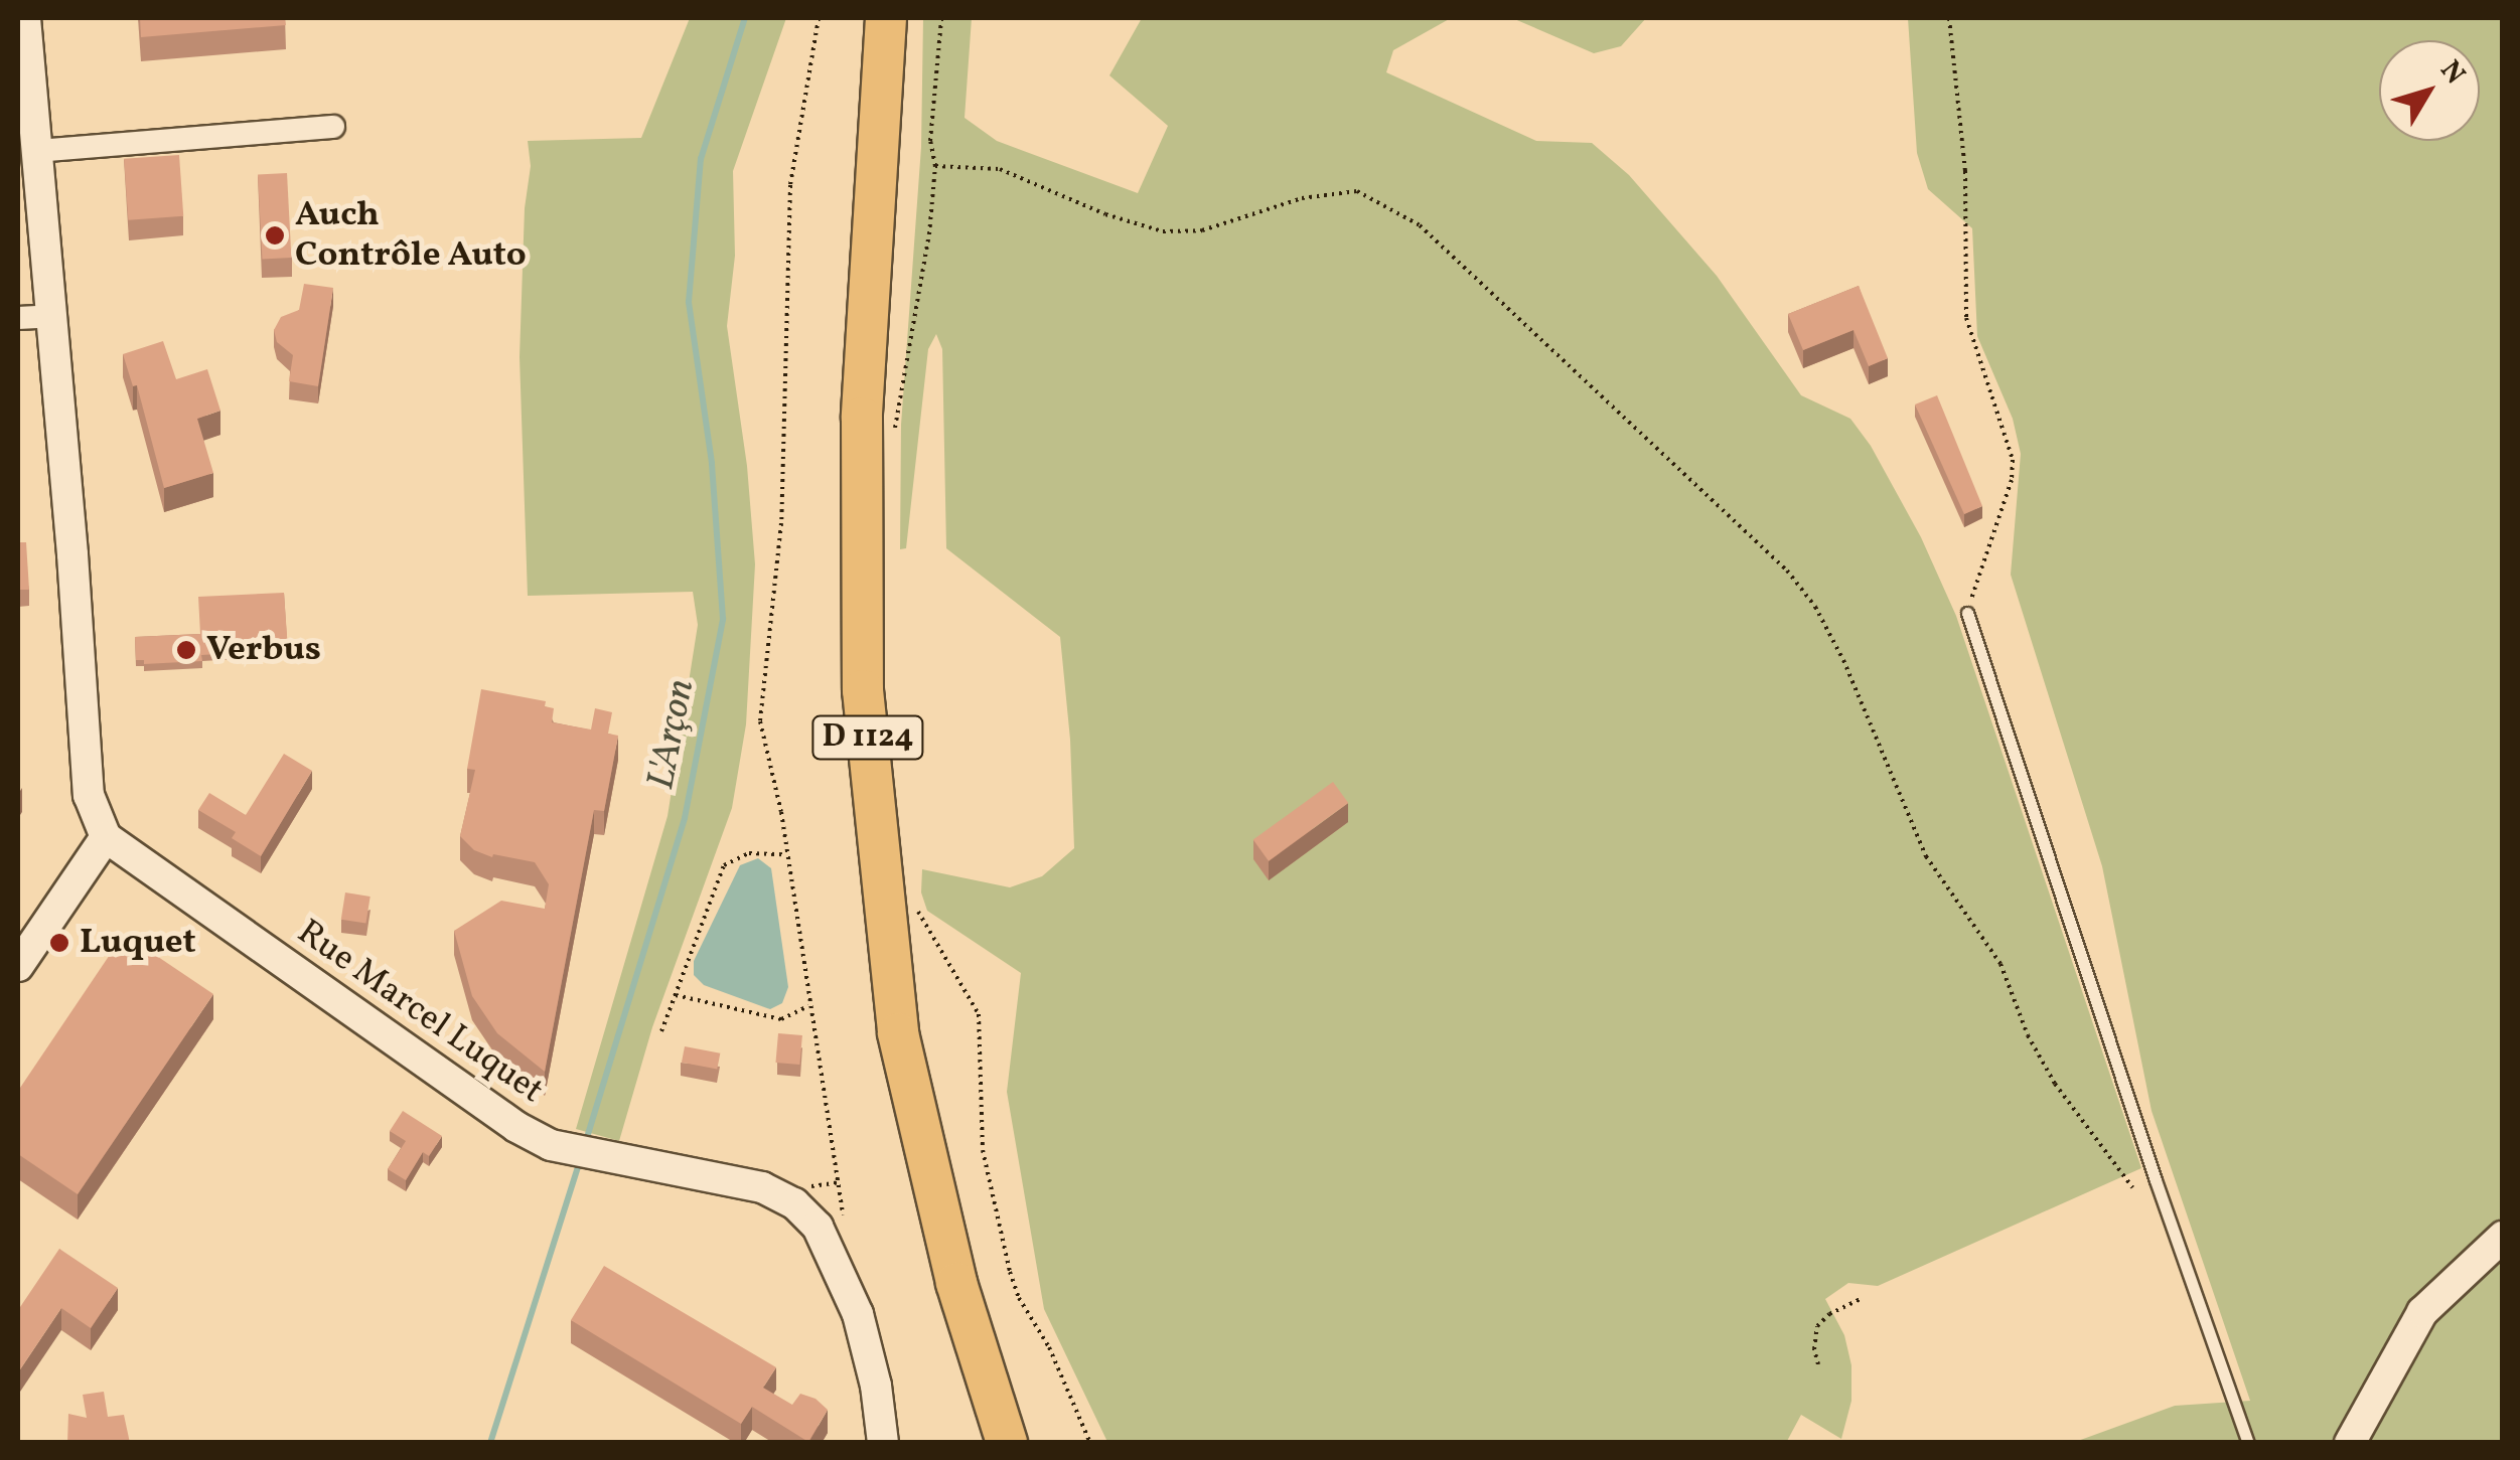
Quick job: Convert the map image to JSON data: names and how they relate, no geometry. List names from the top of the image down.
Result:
{
  "streets": {
    "highway": ["D 1124"],
    "street": ["Rue Marcel Luquet"]
  },
  "water": ["L'Arçon"],
  "places": ["Auch Contrôle Auto", "Verbus", "Luquet"],
  "north": "top right"
}
